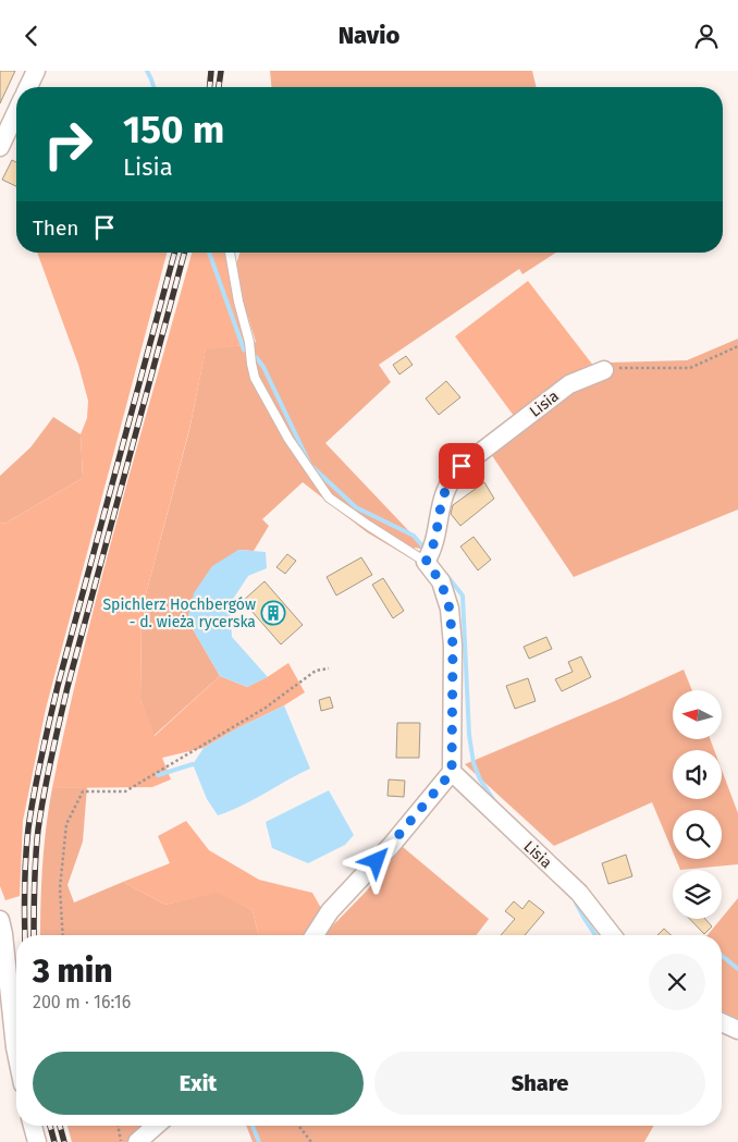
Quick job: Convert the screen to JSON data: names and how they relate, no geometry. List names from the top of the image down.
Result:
{
  "streets": {
    "street": ["Lisia"]
  },
  "places": {
    "building": ["Spichlerz Hochbergów - d. wieża rycerska"]
  },
  "north": "left",
  "page": {
    "header": "Navio",
    "turn": ["150 m", "Lisia"],
    "then": "Then",
    "heading": ["3 min", "200 m · 16:16"],
    "buttons": ["Exit", "Share"]
  }
}
